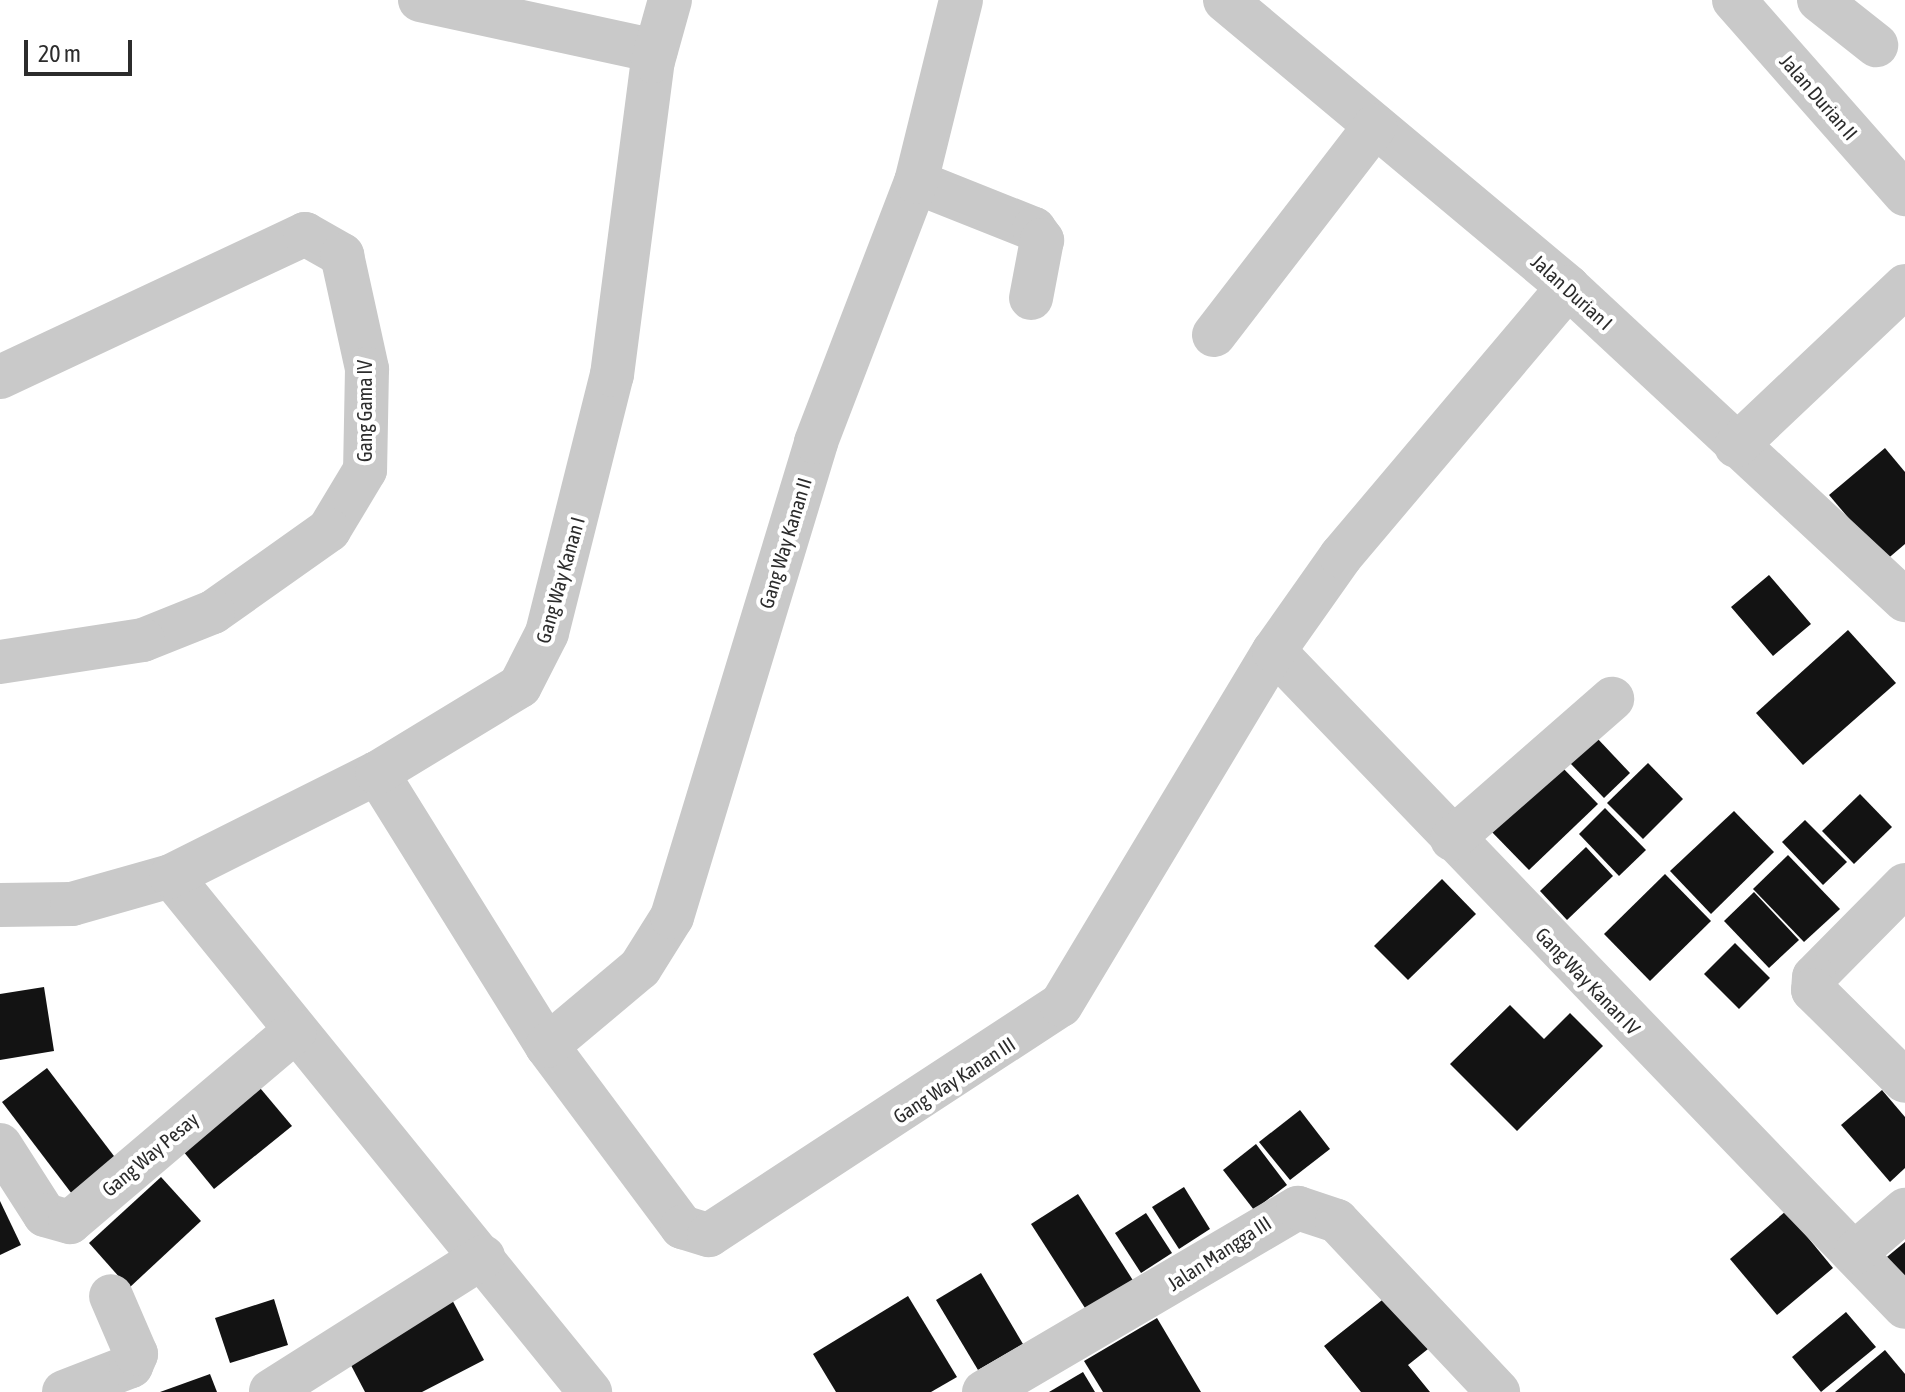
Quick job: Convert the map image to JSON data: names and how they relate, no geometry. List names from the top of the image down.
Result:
{
  "streets": {
    "street": [
      "Jalan Durian II",
      "Jalan Durian I",
      "Gang Gama IV",
      "Gang Way Kanan II",
      "Gang Way Kanan I",
      "Gang Way Kanan IV",
      "Gang Way Kanan III",
      "Gang Way Pesay",
      "Jalan Mangga III"
    ]
  },
  "crossings": [
    ["Jalan Durian I", "Gang Way Kanan III"],
    ["Gang Way Kanan II", "Gang Way Kanan III"],
    ["Gang Way Kanan I", "Gang Way Kanan III"],
    ["Gang Way Kanan IV", "Gang Way Kanan III"]
  ],
  "scale_bar": "20 m"
}
